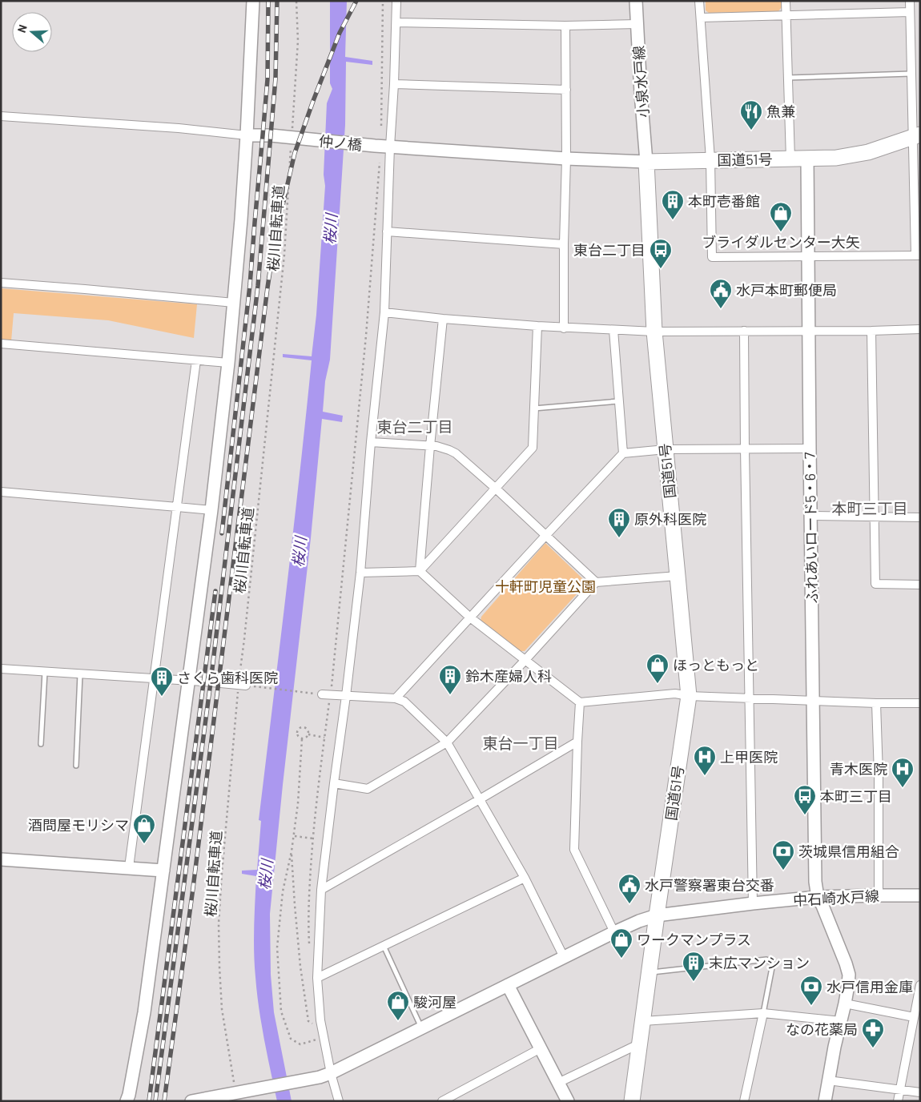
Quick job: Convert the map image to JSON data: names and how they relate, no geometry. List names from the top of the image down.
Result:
{
  "streets": {
    "highway": ["国道51号"],
    "street": [
      "小泉水戸線",
      "仲ノ橋",
      "ふれあいロード5・6・7",
      "中石崎水戸線"
    ],
    "path": ["桜川自転車道"]
  },
  "crossings": [
    ["小泉水戸線", "仲ノ橋"],
    ["小泉水戸線", "国道51号"],
    ["仲ノ橋", "国道51号"],
    ["仲ノ橋", "桜川自転車道"],
    ["国道51号", "ふれあいロード5・6・7"],
    ["国道51号", "中石崎水戸線"],
    ["桜川自転車道", "中石崎水戸線"],
    ["ふれあいロード5・6・7", "中石崎水戸線"]
  ],
  "districts": ["東台二丁目", "本町三丁目", "東台一丁目"],
  "water": ["桜川"],
  "parks": ["十軒町児童公園"],
  "places": {
    "restaurant": ["魚兼"],
    "building": [
      "本町壱番館",
      "原外科医院",
      "鈴木産婦人科",
      "さくら歯科医院",
      "末広マンション"
    ],
    "shop": [
      "ブライダルセンター大矢",
      "ほっともっと",
      "酒問屋モリシマ",
      "ワークマンプラス",
      "駿河屋"
    ],
    "bus stop": ["東台二丁目", "本町三丁目"],
    "public building": ["水戸本町郵便局", "水戸警察署東台交番"],
    "hospital": ["上甲医院", "青木医院"],
    "bank": ["茨城県信用組合", "水戸信用金庫"],
    "pharmacy": ["なの花薬局"]
  },
  "north": "left"
}
